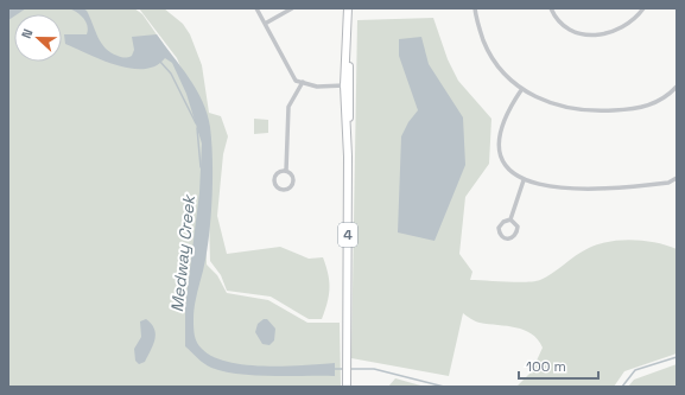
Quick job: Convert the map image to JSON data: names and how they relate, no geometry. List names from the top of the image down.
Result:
{
  "streets": {
    "main road": ["4"]
  },
  "water": ["Medway Creek"],
  "scale_bar": "100 m",
  "north": "left"
}
